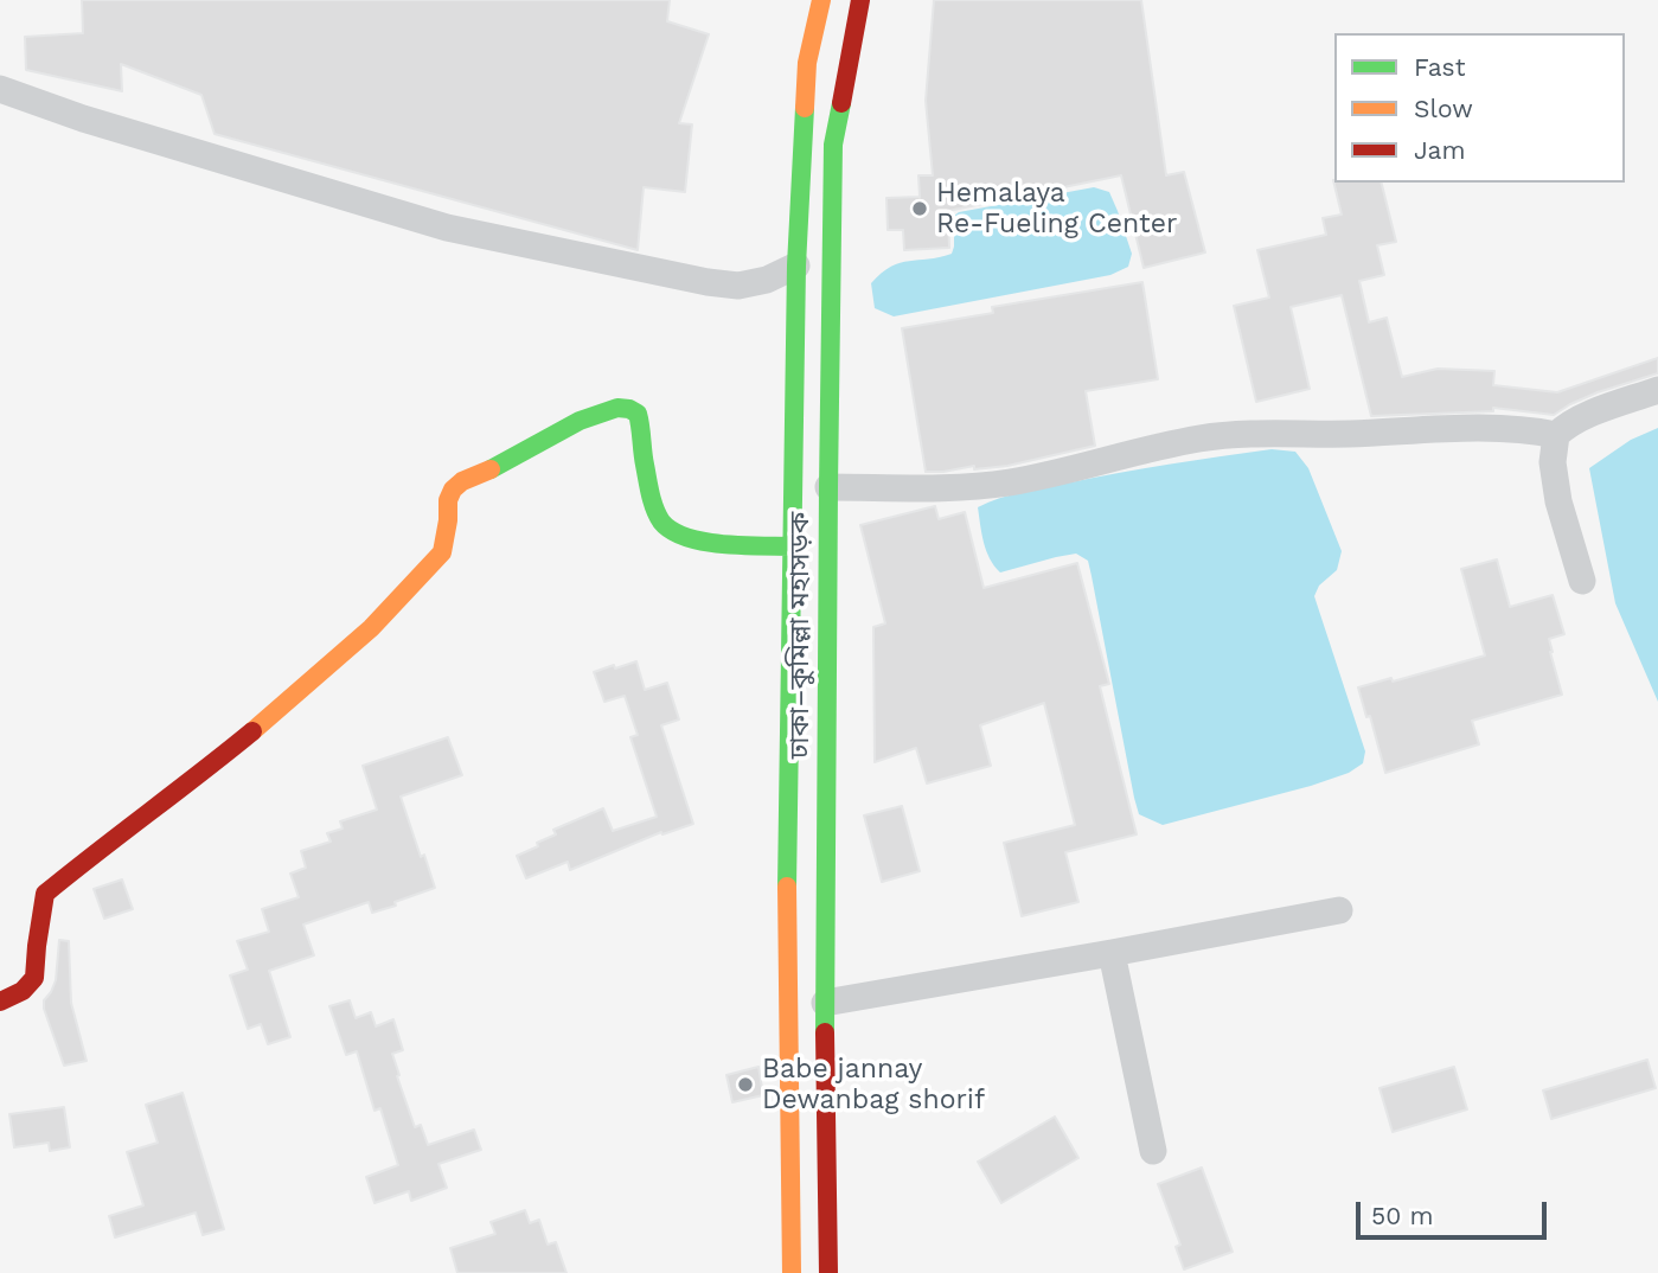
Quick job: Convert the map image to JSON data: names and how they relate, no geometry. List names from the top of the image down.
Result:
{
  "streets": {
    "main road": ["ঢাকা–কুমিল্লা মহাসড়ক"]
  },
  "places": ["Hemalaya Re-Fueling Center", "Babe jannay Dewanbag shorif"],
  "legend": ["Fast", "Slow", "Jam"],
  "scale_bar": "50 m"
}
